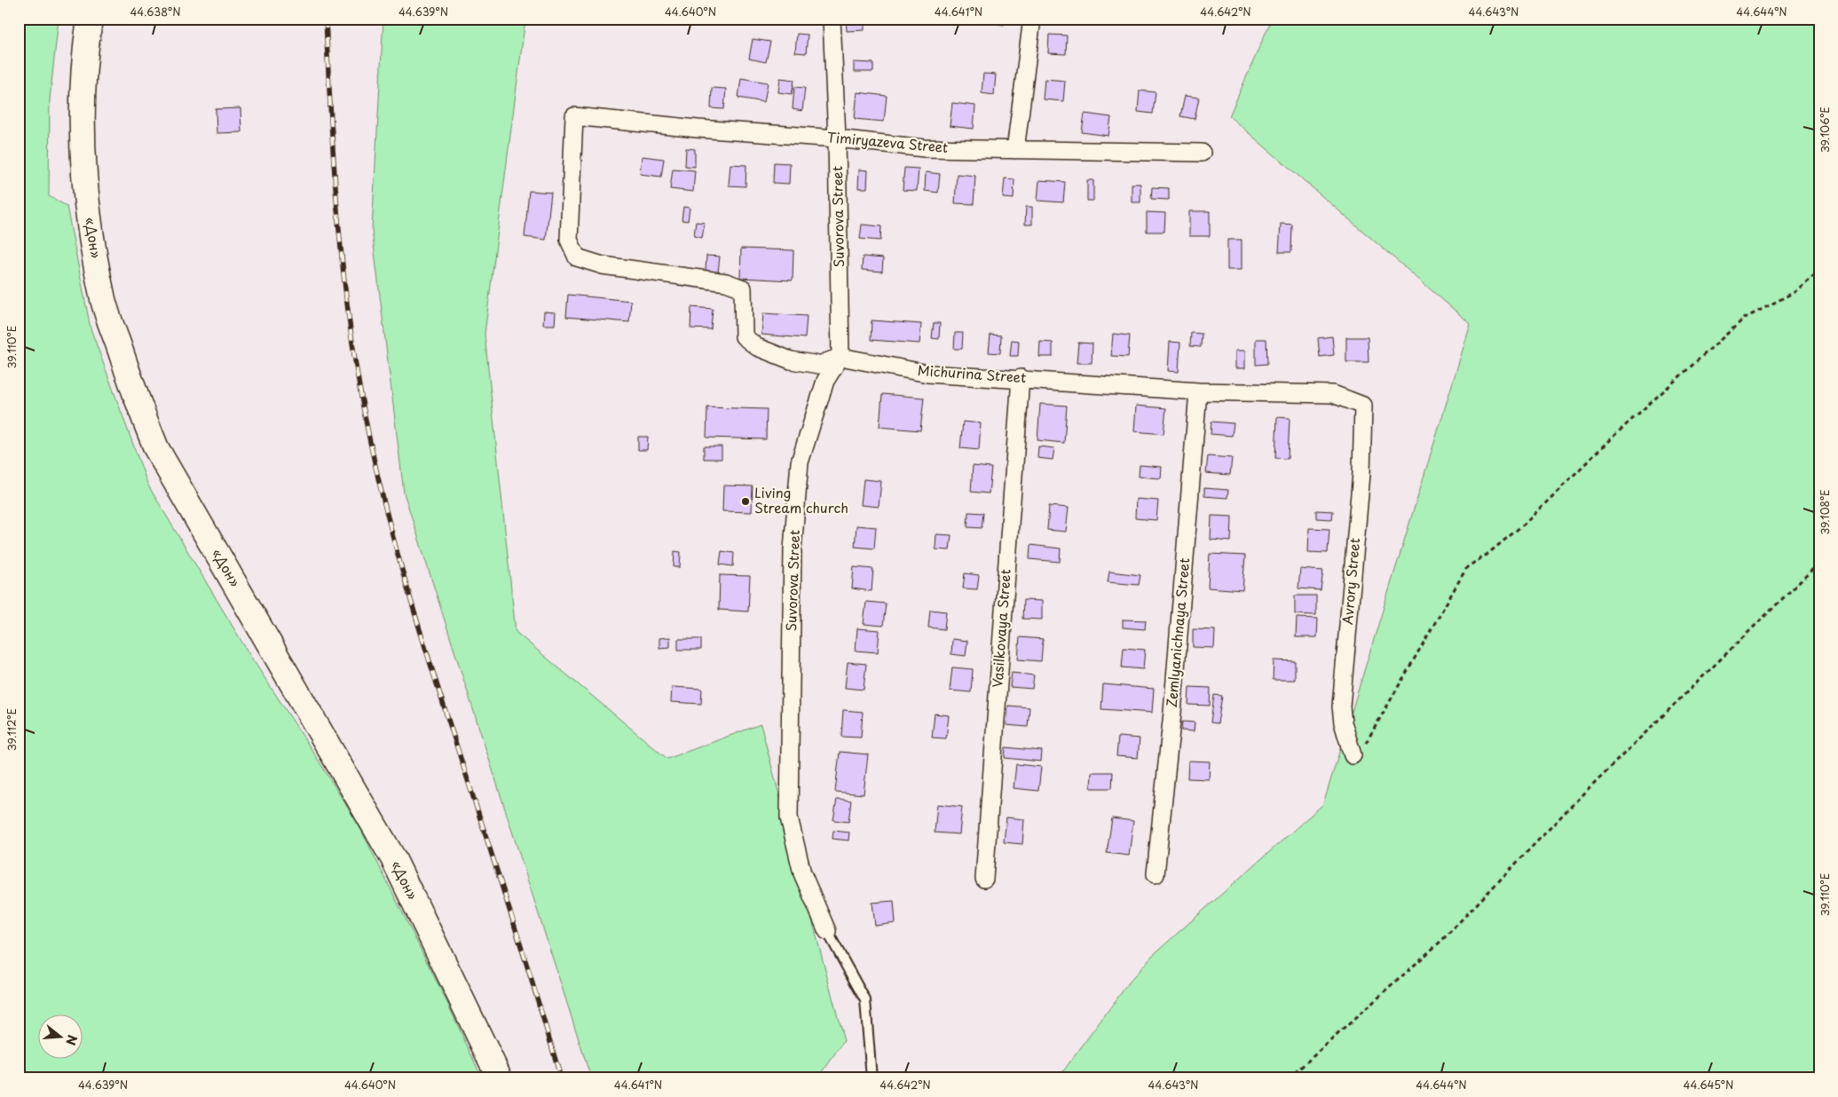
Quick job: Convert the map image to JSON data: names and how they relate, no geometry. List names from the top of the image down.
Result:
{
  "streets": {
    "highway": ["«Дон»"],
    "street": [
      "Timiryazeva Street",
      "Suvorova Street",
      "Michurina Street",
      "Avrory Street",
      "Vasilkovaya Street",
      "Zemlyanichnaya Street"
    ]
  },
  "crossings": [
    ["Timiryazeva Street", "Suvorova Street"],
    ["Timiryazeva Street", "Michurina Street"],
    ["Suvorova Street", "Michurina Street"],
    ["Michurina Street", "Avrory Street"],
    ["Michurina Street", "Vasilkovaya Street"],
    ["Michurina Street", "Zemlyanichnaya Street"]
  ],
  "places": ["Living Stream church"],
  "north": "right",
  "coordinates": [
    "44.638°N",
    "44.639°N",
    "44.640°N",
    "44.641°N",
    "44.642°N",
    "44.643°N",
    "44.644°N",
    "39.106°E",
    "39.110°E",
    "39.108°E",
    "39.112°E",
    "44.645°N"
  ]
}
